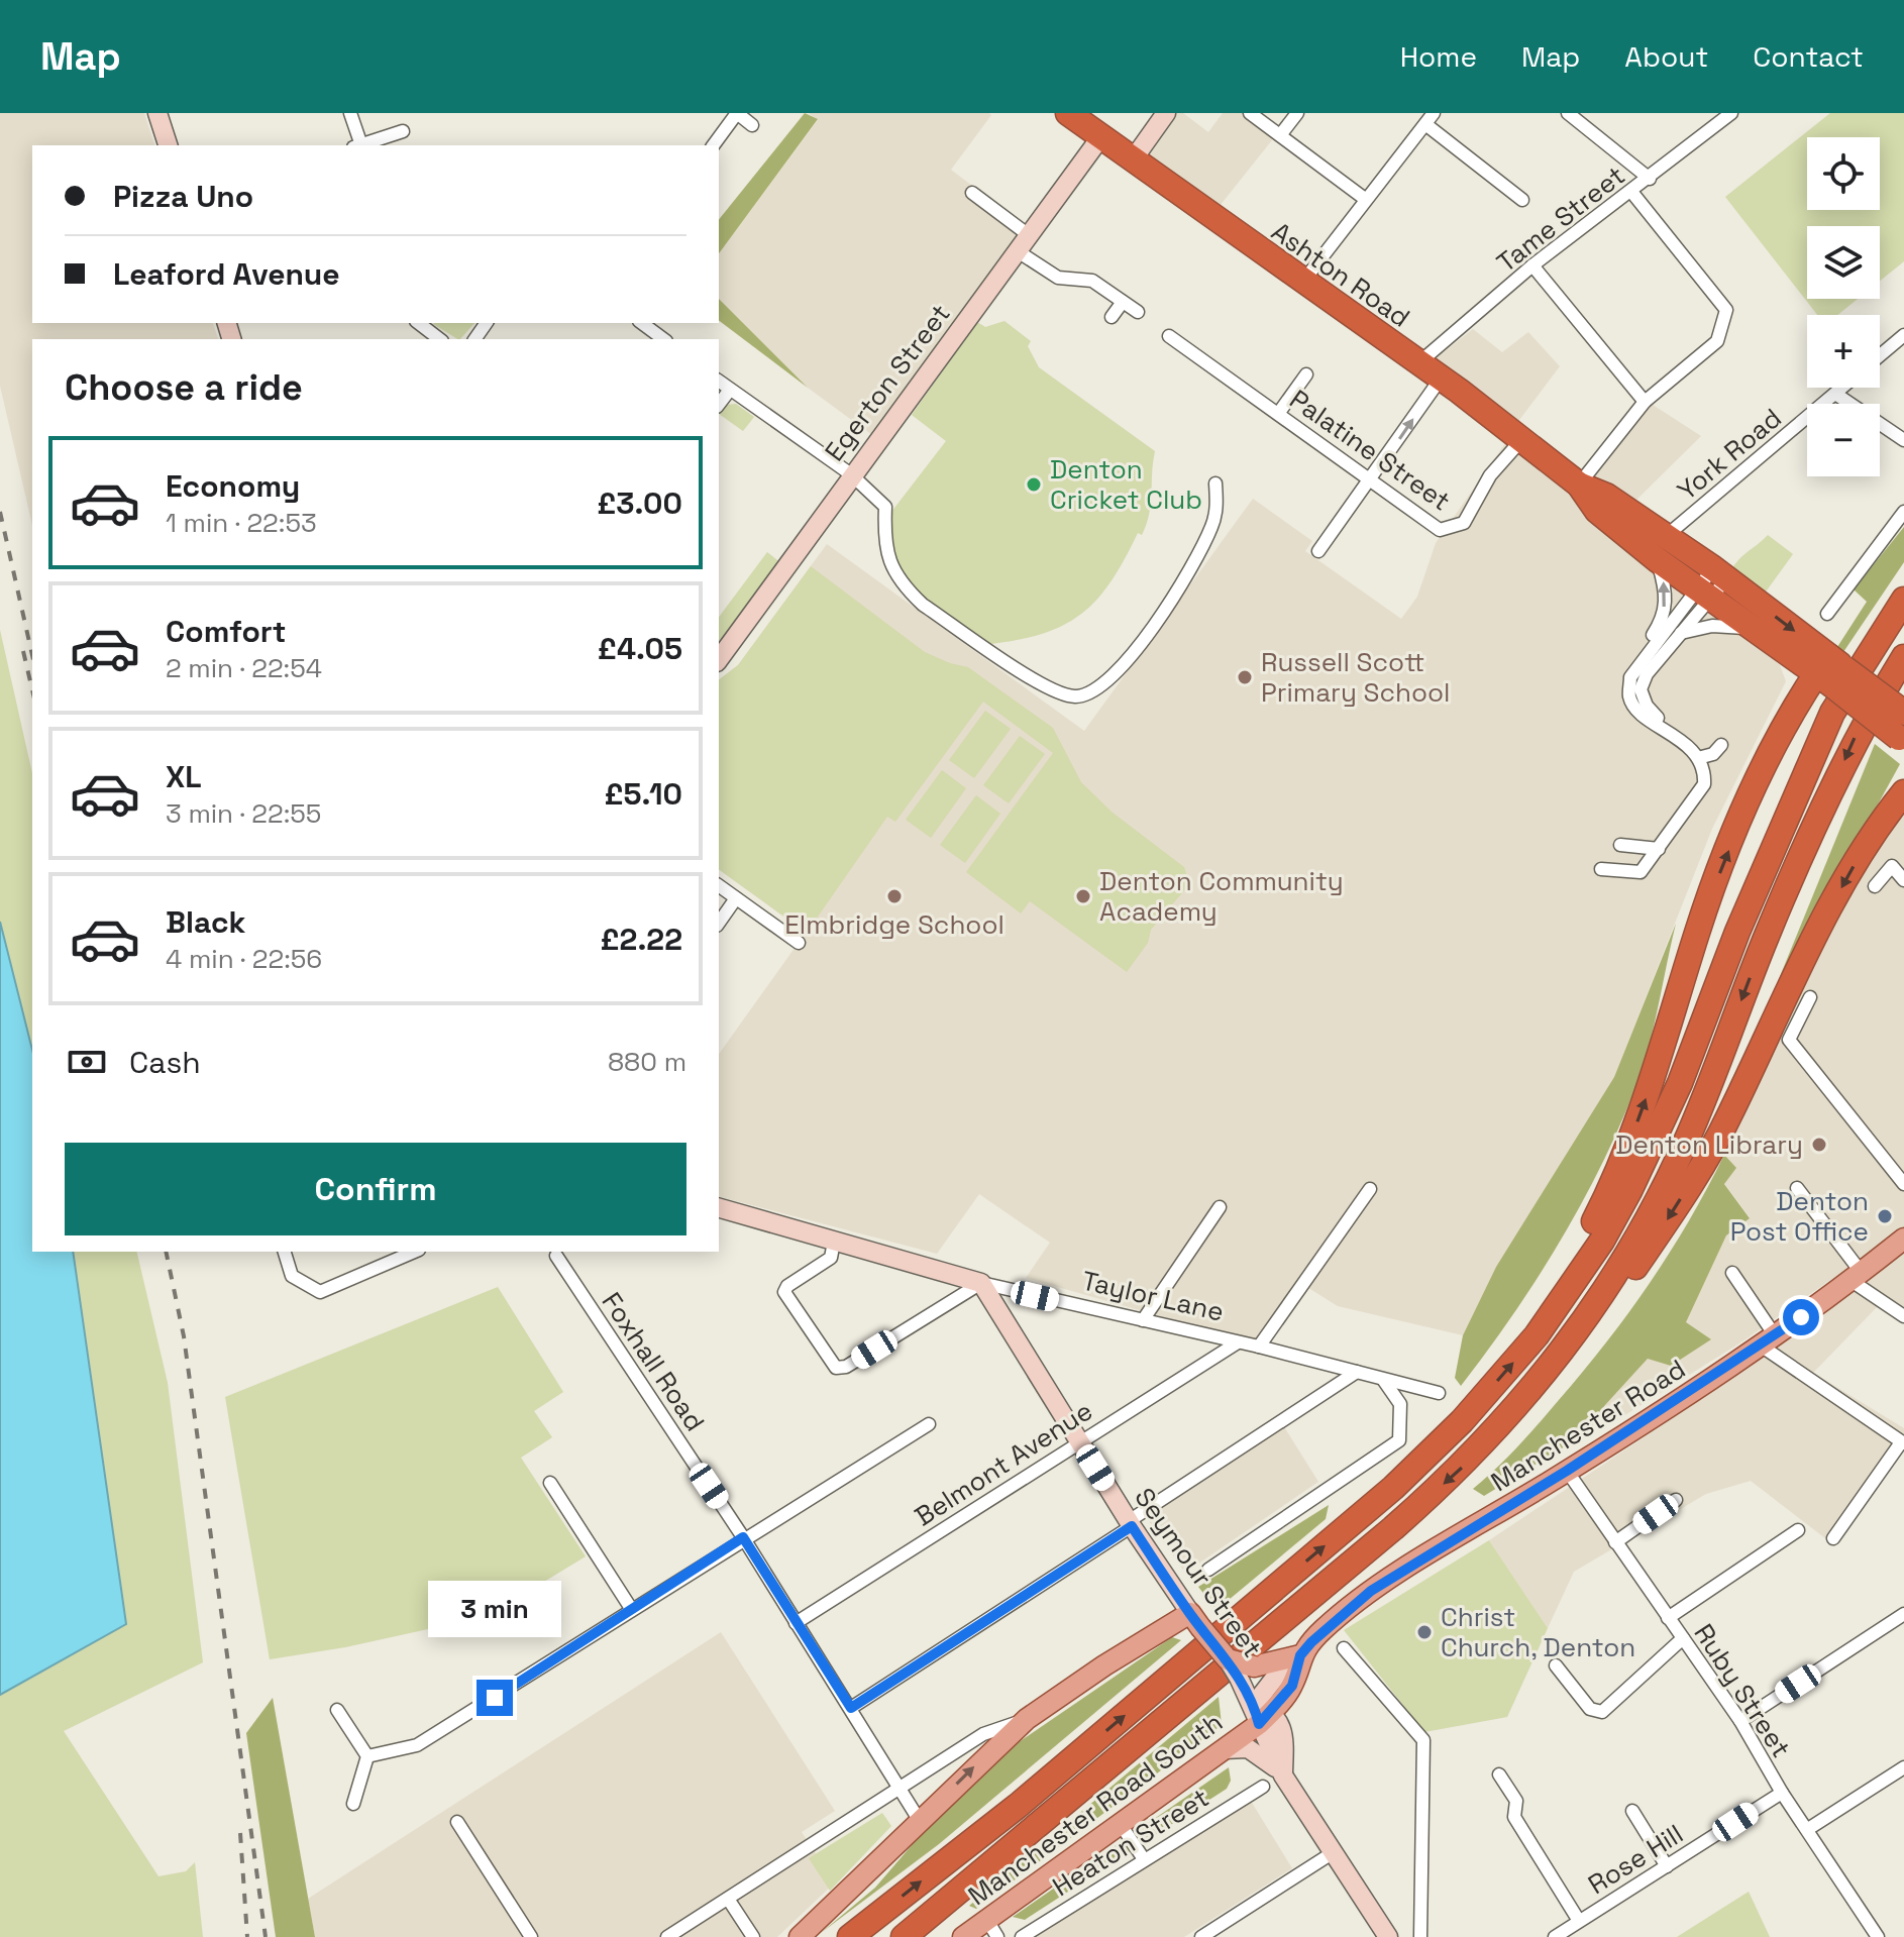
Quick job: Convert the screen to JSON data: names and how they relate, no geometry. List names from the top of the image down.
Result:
{
  "streets": {
    "highway": ["Ashton Road"],
    "main road": ["Manchester Road", "Seymour Street", "Manchester Road South"],
    "street": [
      "Tame Street",
      "Egerton Street",
      "Palatine Street",
      "York Road",
      "Taylor Lane",
      "Foxhall Road",
      "Belmont Avenue",
      "Ruby Street",
      "Heaton Street",
      "Rose Hill"
    ]
  },
  "crossings": [
    ["Tame Street", "Ashton Road"],
    ["Ashton Road", "Egerton Street"],
    ["Ashton Road", "Palatine Street"],
    ["Ashton Road", "York Road"],
    ["Taylor Lane", "Belmont Avenue"],
    ["Taylor Lane", "Seymour Street"],
    ["Foxhall Road", "Belmont Avenue"],
    ["Manchester Road", "Seymour Street"],
    ["Manchester Road", "Ruby Street"],
    ["Manchester Road", "Manchester Road South"],
    ["Belmont Avenue", "Seymour Street"],
    ["Seymour Street", "Manchester Road South"],
    ["Ruby Street", "Rose Hill"]
  ],
  "places": [
    "Denton Cricket Club",
    "Russell Scott Primary School",
    "Elmbridge School",
    "Denton Community Academy",
    "Denton Library",
    "Denton Post Office",
    "Christ Church, Denton"
  ],
  "page": {
    "header": "Map",
    "nav": [
      "Home",
      "Map",
      "About",
      "Contact"
    ],
    "map_buttons": ["+", "−"],
    "banner": ["Pizza Uno", "Leaford Avenue"],
    "heading": "Choose a ride",
    "list": [
      {
        "name": "Economy",
        "note": "1 min · 22:53",
        "value": "£3.00"
      },
      {
        "name": "Comfort",
        "note": "2 min · 22:54",
        "value": "£4.05"
      },
      {
        "name": "XL",
        "note": "3 min · 22:55",
        "value": "£5.10"
      },
      {
        "name": "Black",
        "note": "4 min · 22:56",
        "value": "£2.22"
      }
    ],
    "pay": ["Cash", "880 m"],
    "buttons": "Confirm",
    "bubble": "3 min"
  }
}
